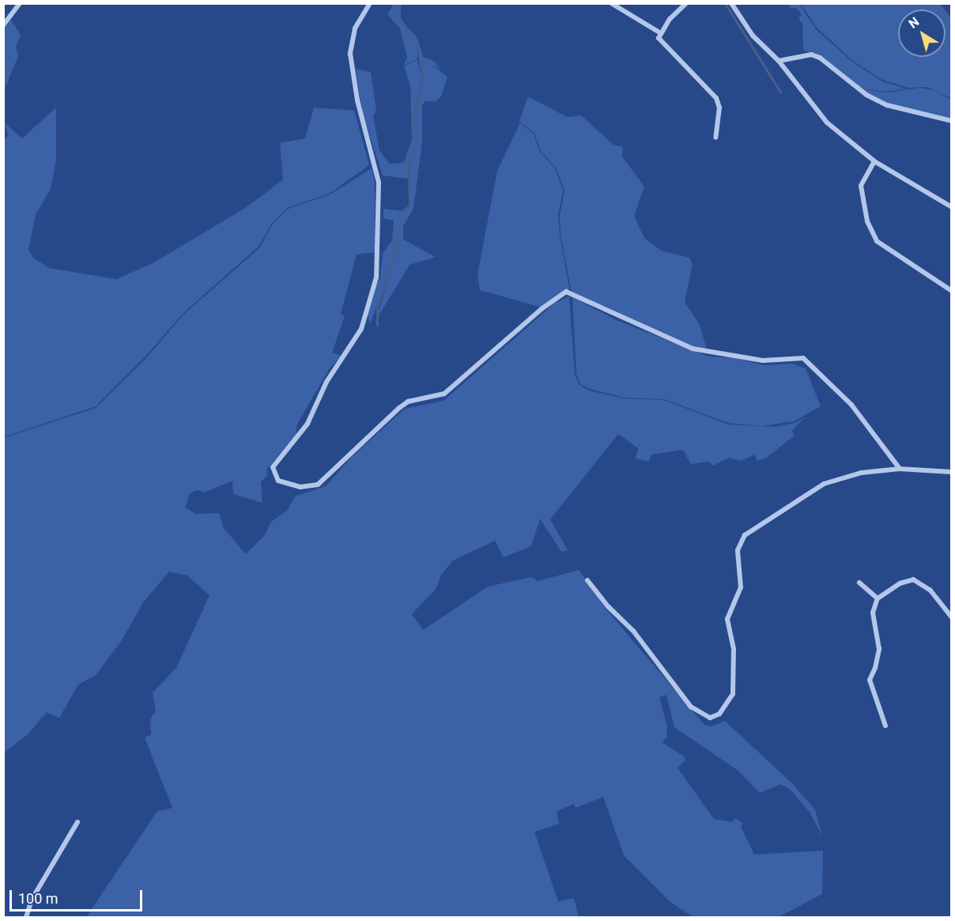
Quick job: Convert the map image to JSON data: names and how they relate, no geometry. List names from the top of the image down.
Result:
{
  "scale_bar": "100 m",
  "north": "top left"
}
